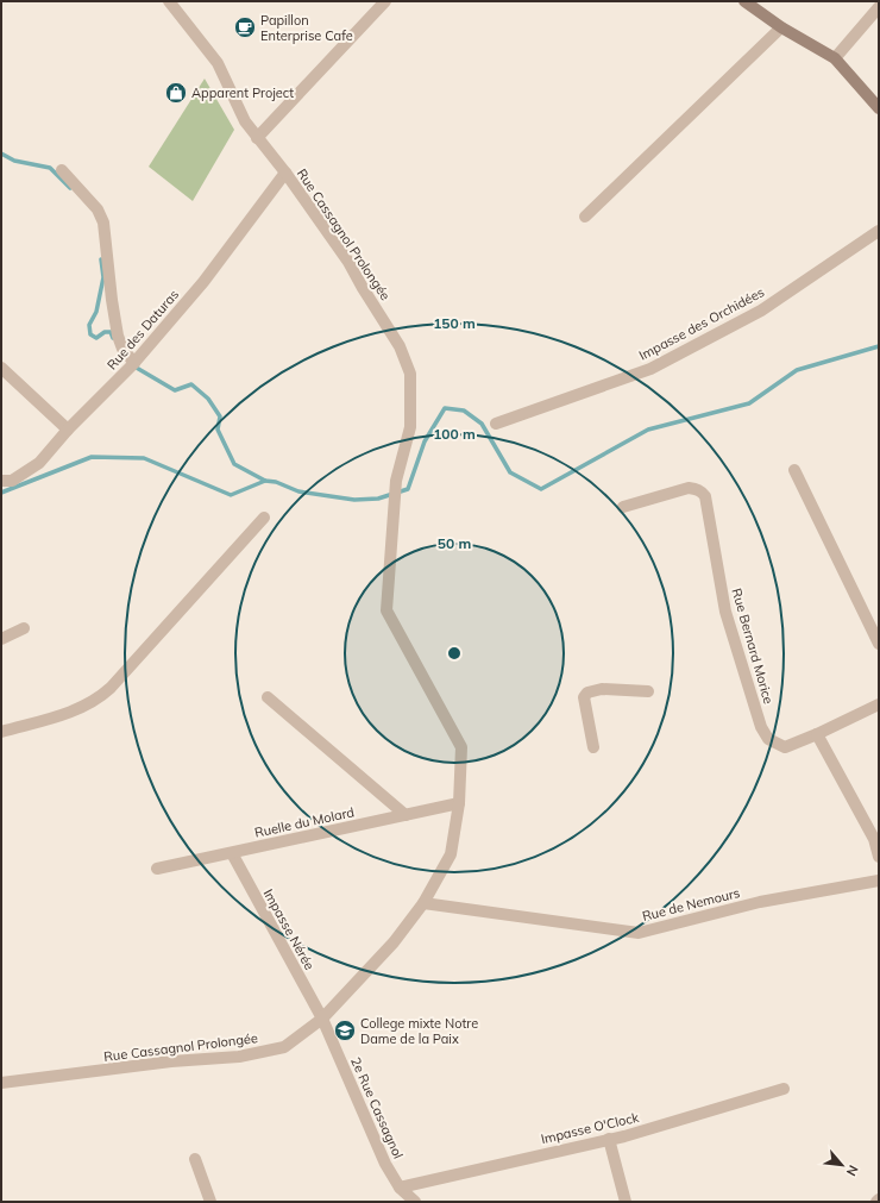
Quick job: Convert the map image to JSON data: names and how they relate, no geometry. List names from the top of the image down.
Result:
{
  "streets": {
    "street": [
      "Rue Cassagnol Prolongée",
      "Impasse des Orchidées",
      "Rue des Daturas",
      "Rue Bernard Morice",
      "Ruelle du Molard",
      "Rue de Nemours",
      "Impasse Nérée",
      "2e Rue Cassagnol",
      "Impasse O'Clock"
    ]
  },
  "crossings": [
    ["Rue Cassagnol Prolongée", "Rue des Daturas"],
    ["Rue Cassagnol Prolongée", "Ruelle du Molard"],
    ["Rue Cassagnol Prolongée", "Rue de Nemours"],
    ["Rue Cassagnol Prolongée", "Impasse Nérée"],
    ["Rue Cassagnol Prolongée", "2e Rue Cassagnol"],
    ["Ruelle du Molard", "Impasse Nérée"],
    ["Impasse Nérée", "2e Rue Cassagnol"],
    ["2e Rue Cassagnol", "Impasse O'Clock"]
  ],
  "places": {
    "cafe": ["Papillon Enterprise Cafe"],
    "shop": ["Apparent Project"],
    "school or university": ["College mixte Notre Dame de la Paix"]
  },
  "north": "bottom right",
  "rings": ["150 m", "100 m", "50 m"]
}
